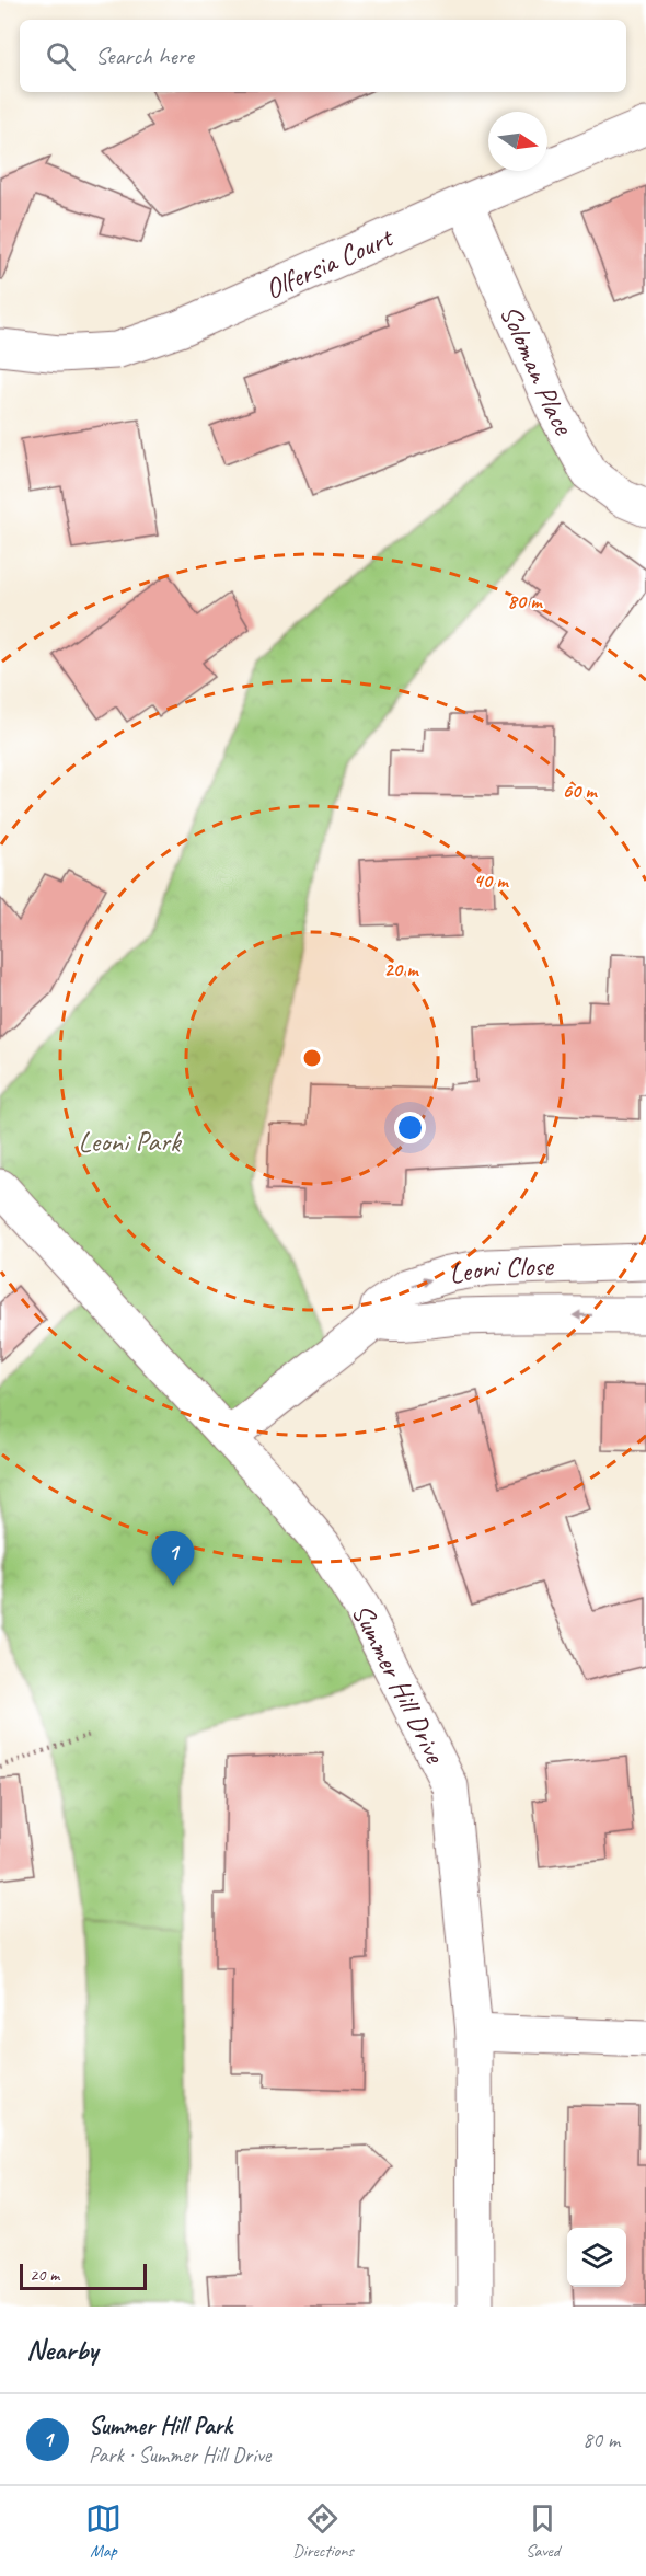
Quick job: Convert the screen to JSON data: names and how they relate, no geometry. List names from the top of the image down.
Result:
{
  "streets": {
    "street": [
      "Olfersia Court",
      "Soloman Place",
      "Leoni Close",
      "Summer Hill Drive"
    ]
  },
  "crossings": [
    ["Olfersia Court", "Soloman Place"],
    ["Leoni Close", "Summer Hill Drive"]
  ],
  "parks": ["Leoni Park"],
  "scale_bar": "20 m",
  "north": "right",
  "page": {
    "search": "Search here",
    "pins": "1",
    "scale": "20 m",
    "heading": "Nearby",
    "list": [
      {
        "mark": "1",
        "name": "Summer Hill Park",
        "note": "Park · Summer Hill Drive",
        "value": "80 m"
      }
    ],
    "nav": ["Map", "Directions", "Saved"]
  },
  "rings": [
    "80 m",
    "60 m",
    "40 m",
    "20 m"
  ]
}
